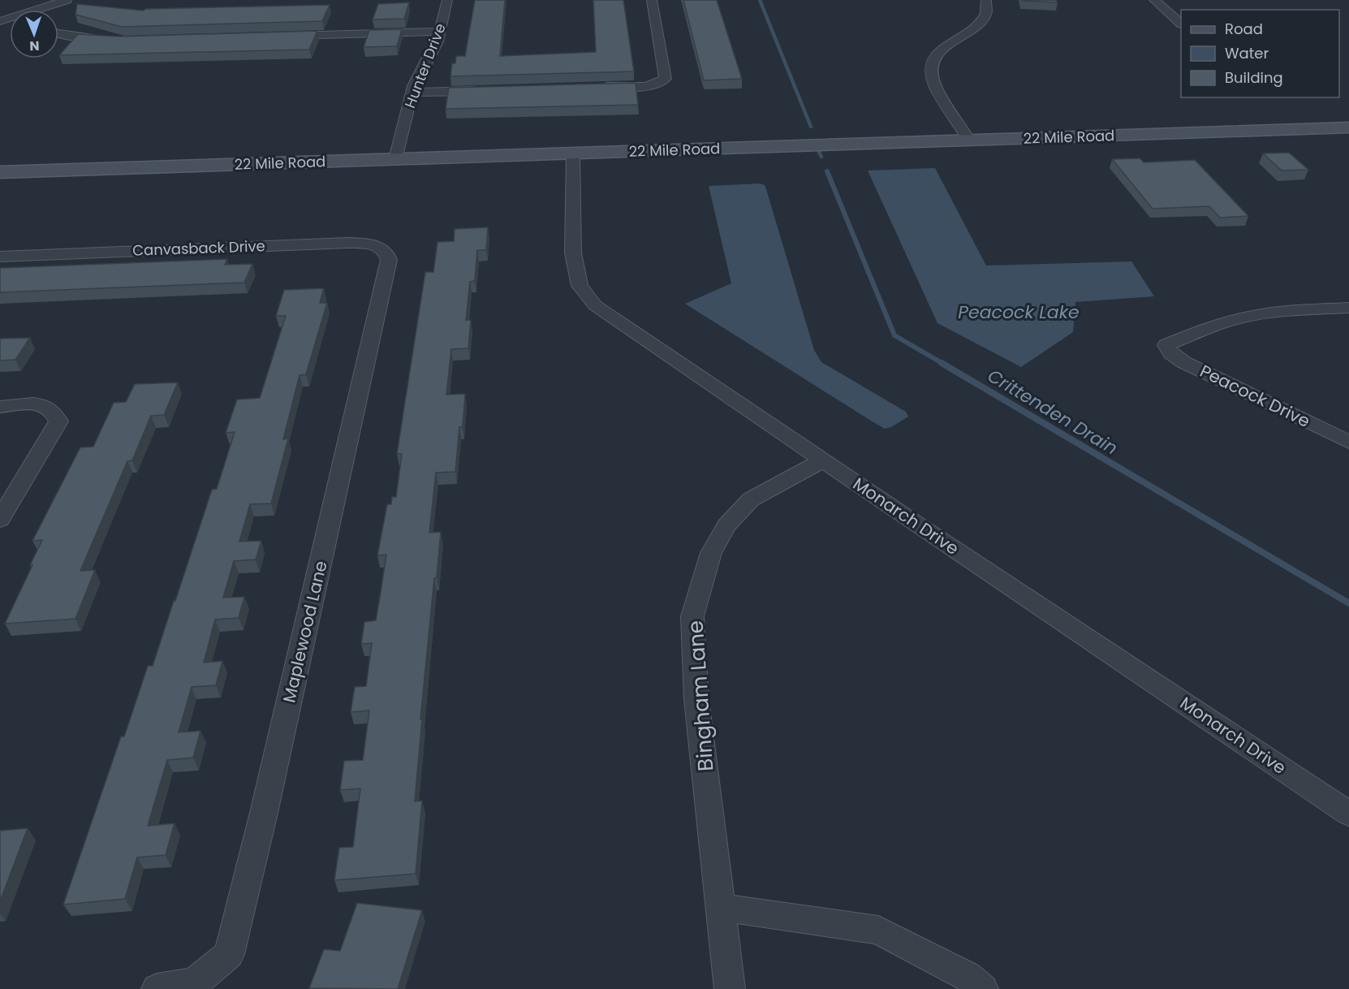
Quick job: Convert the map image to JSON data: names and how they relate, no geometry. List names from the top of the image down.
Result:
{
  "streets": {
    "street": [
      "Hunter Drive",
      "22 Mile Road",
      "Canvasback Drive",
      "Peacock Drive",
      "Monarch Drive",
      "Maplewood Lane",
      "Bingham Lane"
    ]
  },
  "crossings": [
    ["Hunter Drive", "22 Mile Road"],
    ["22 Mile Road", "Monarch Drive"],
    ["Canvasback Drive", "Maplewood Lane"],
    ["Monarch Drive", "Bingham Lane"]
  ],
  "water": ["Peacock Lake", "Crittenden Drain"],
  "legend": ["Road", "Water", "Building"],
  "north": "bottom"
}
